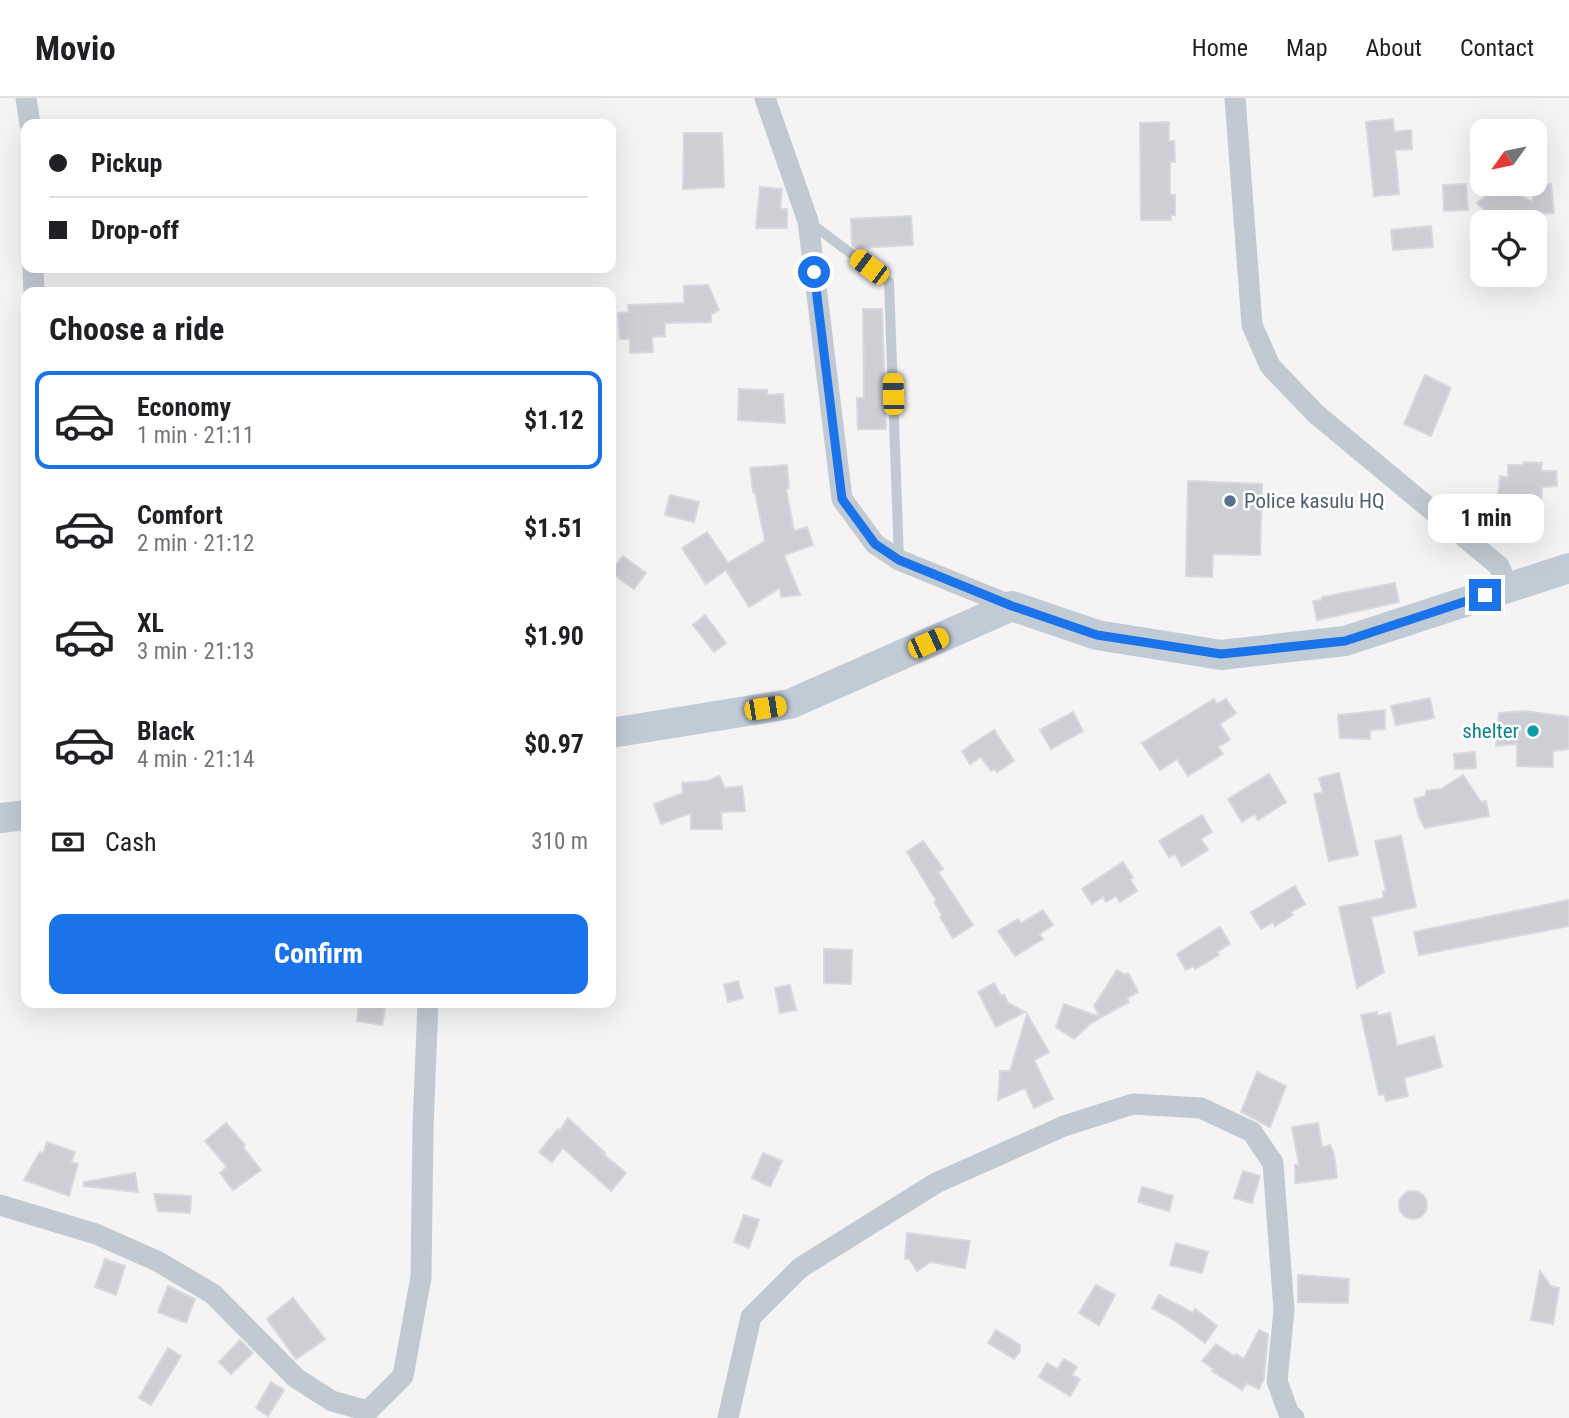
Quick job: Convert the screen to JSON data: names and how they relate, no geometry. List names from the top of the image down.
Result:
{
  "places": ["Police kasulu HQ", "shelter"],
  "north": "bottom left",
  "page": {
    "header": "Movio",
    "nav": [
      "Home",
      "Map",
      "About",
      "Contact"
    ],
    "banner": ["Pickup", "Drop-off"],
    "heading": "Choose a ride",
    "list": [
      {
        "name": "Economy",
        "note": "1 min · 21:11",
        "value": "$1.12"
      },
      {
        "name": "Comfort",
        "note": "2 min · 21:12",
        "value": "$1.51"
      },
      {
        "name": "XL",
        "note": "3 min · 21:13",
        "value": "$1.90"
      },
      {
        "name": "Black",
        "note": "4 min · 21:14",
        "value": "$0.97"
      }
    ],
    "bubble": "1 min",
    "pay": ["Cash", "310 m"],
    "buttons": "Confirm"
  }
}
